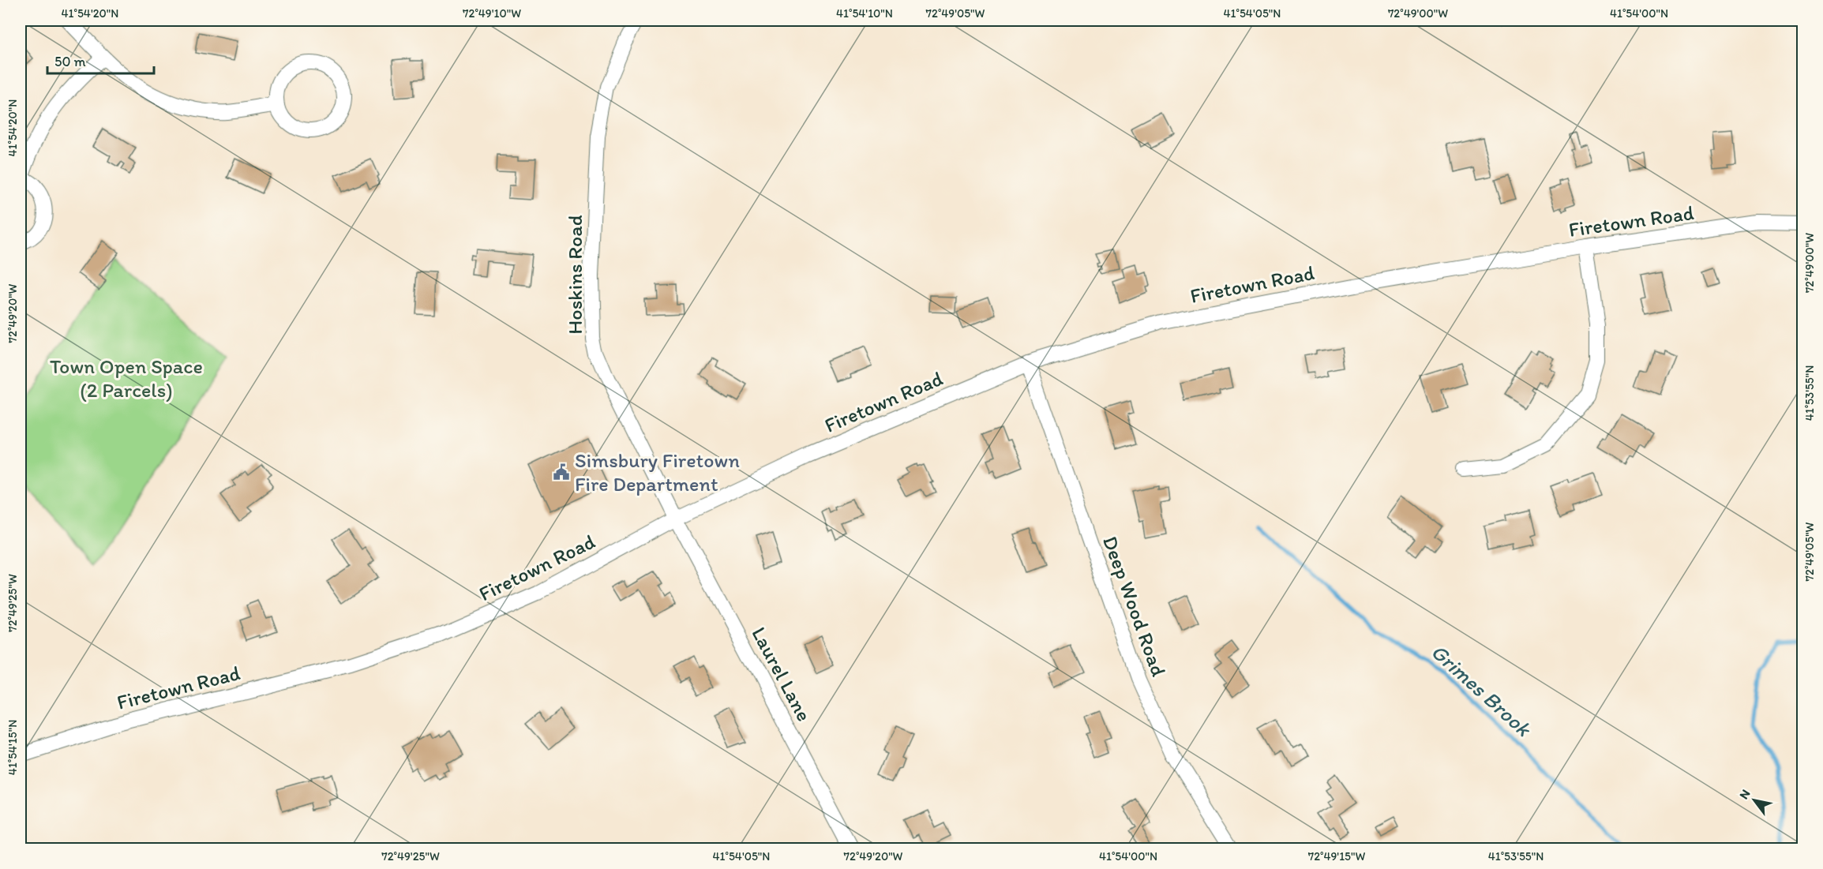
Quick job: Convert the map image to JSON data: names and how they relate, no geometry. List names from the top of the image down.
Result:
{
  "streets": {
    "street": [
      "Firetown Road",
      "Hoskins Road",
      "Deep Wood Road",
      "Laurel Lane"
    ]
  },
  "crossings": [
    ["Firetown Road", "Hoskins Road"],
    ["Firetown Road", "Deep Wood Road"],
    ["Firetown Road", "Laurel Lane"],
    ["Hoskins Road", "Laurel Lane"]
  ],
  "water": ["Grimes Brook"],
  "parks": ["Town Open Space (2 Parcels)"],
  "places": {
    "public building": ["Simsbury Firetown Fire Department"]
  },
  "scale_bar": "50 m",
  "north": "top left",
  "coordinates": [
    "41°54'20\"N",
    "72°49'10\"W",
    "41°54'10\"N",
    "72°49'05\"W",
    "41°54'05\"N",
    "72°49'00\"W",
    "41°54'00\"N",
    "72°49'20\"W",
    "41°53'55\"N",
    "72°49'25\"W",
    "41°54'15\"N",
    "72°49'15\"W"
  ]
}
